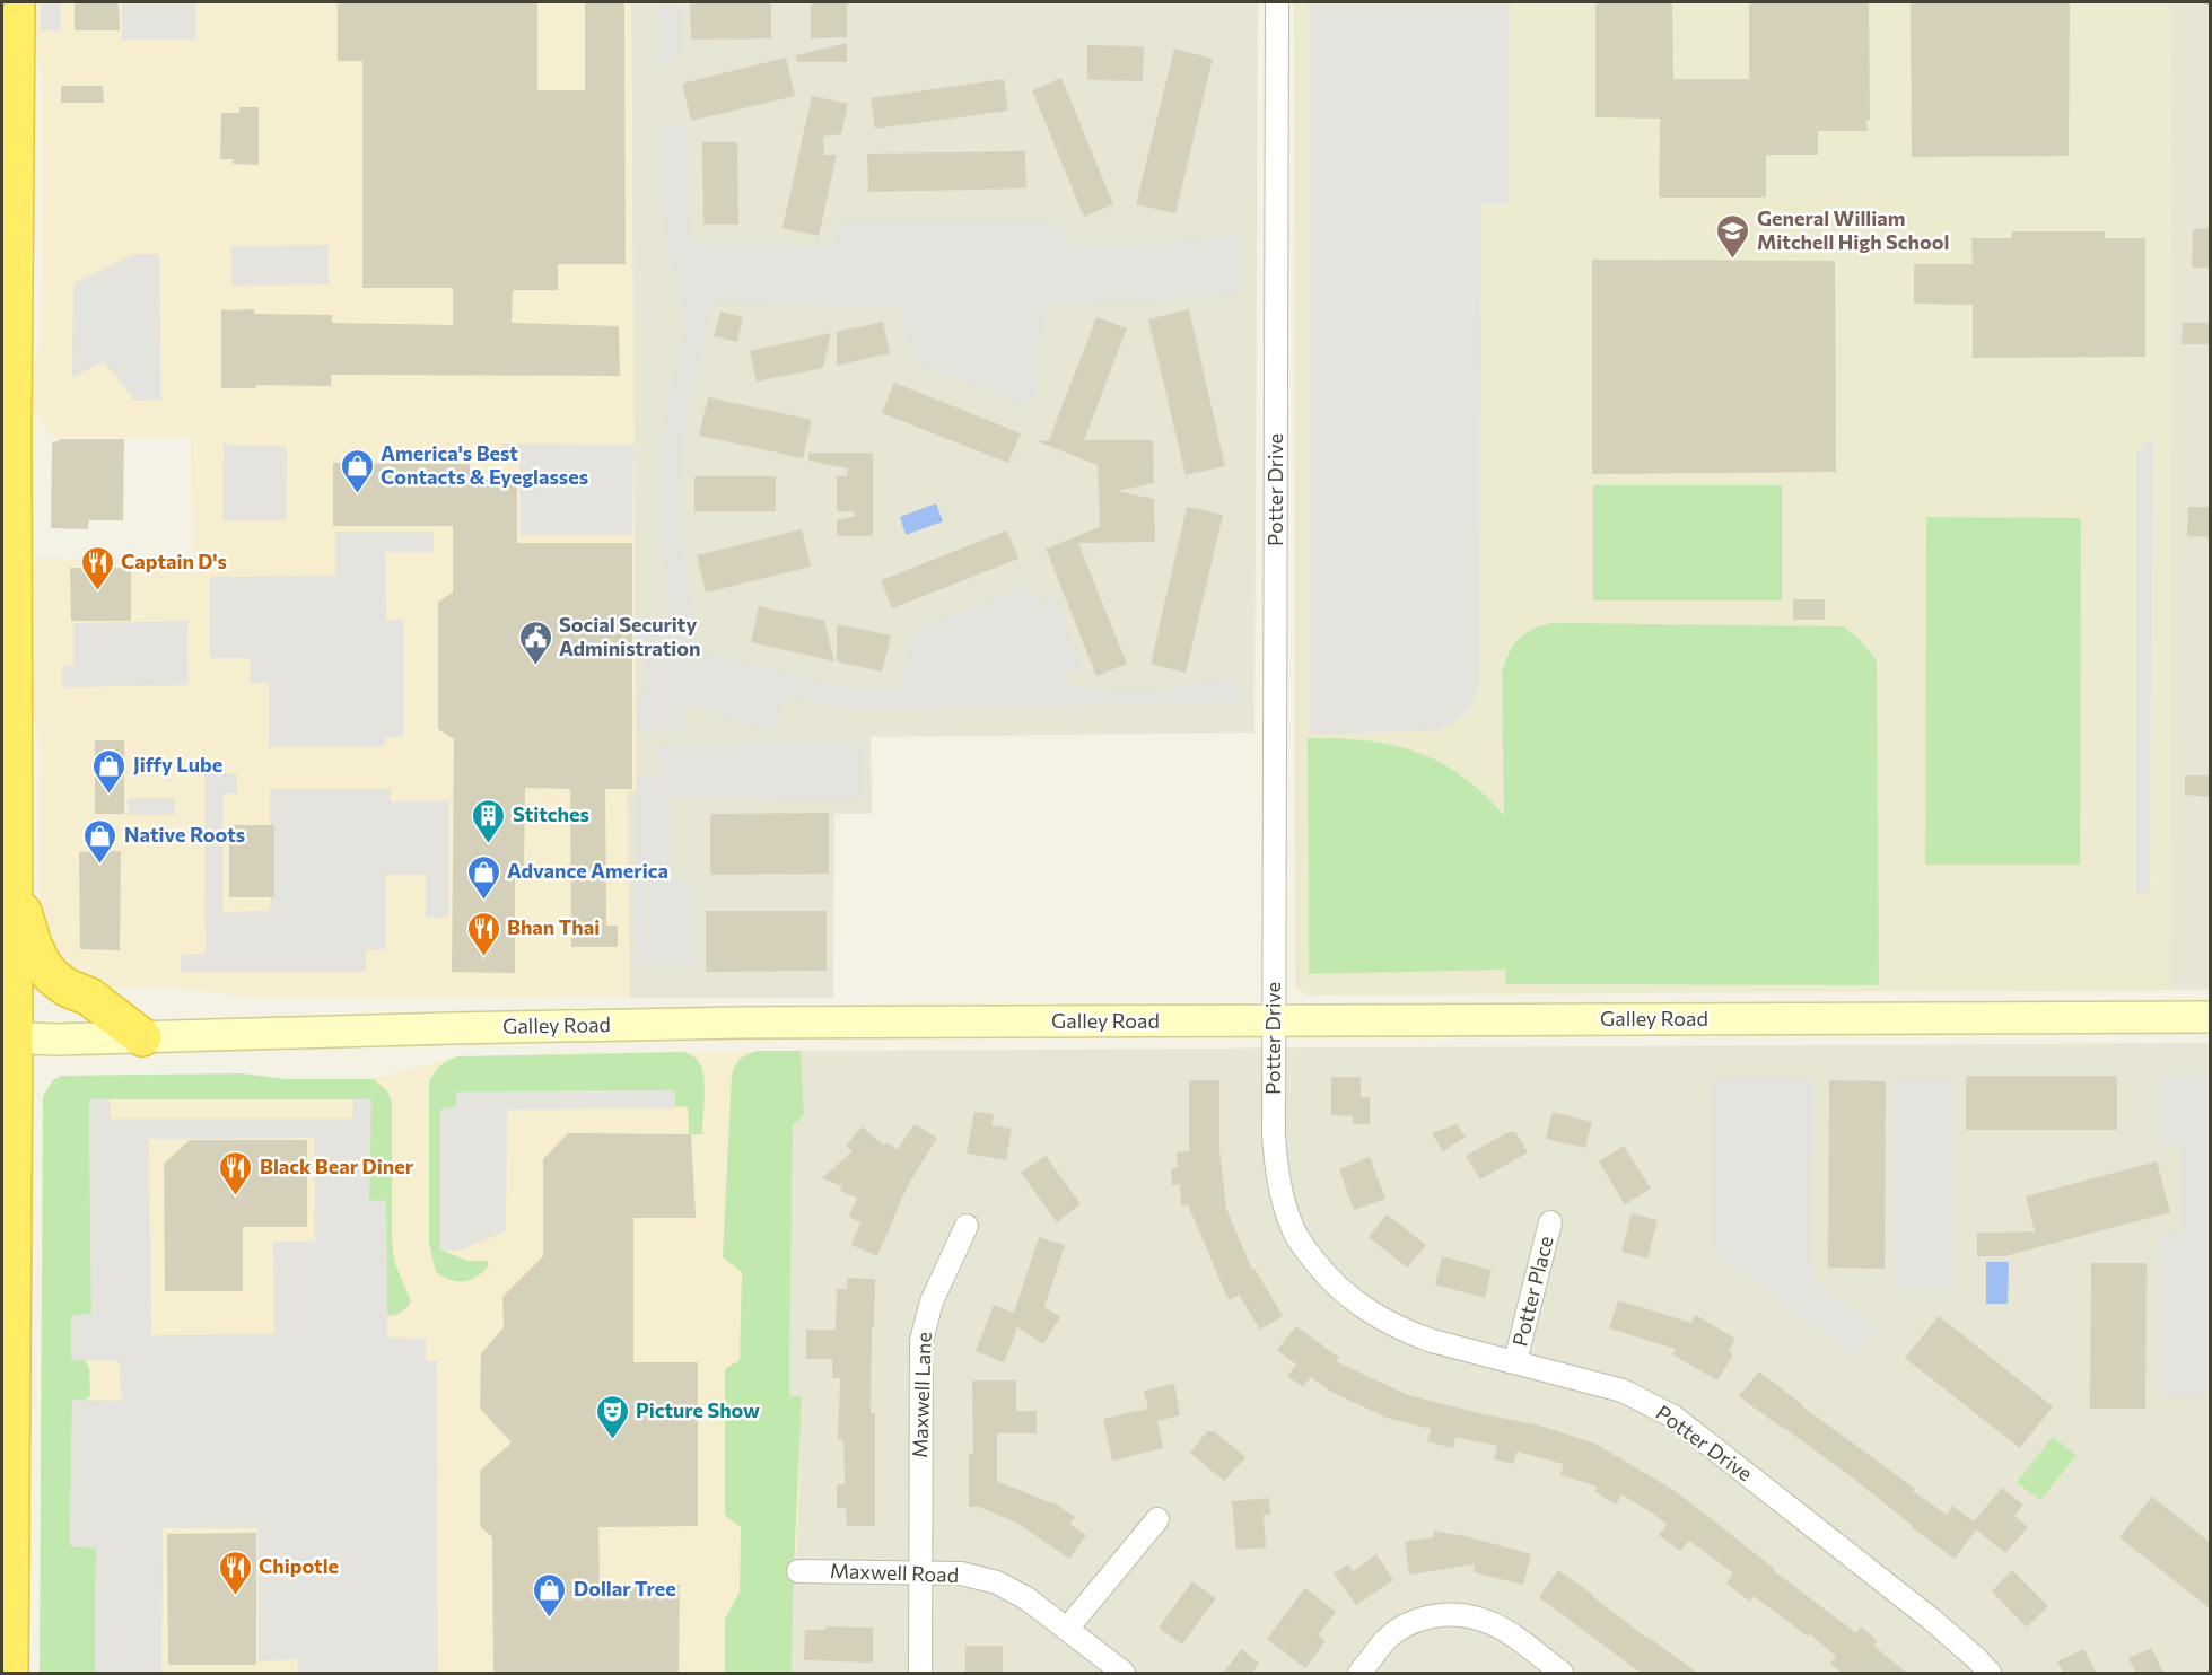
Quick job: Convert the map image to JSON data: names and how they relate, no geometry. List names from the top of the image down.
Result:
{
  "streets": {
    "main road": ["Galley Road"],
    "street": [
      "Potter Drive",
      "Potter Place",
      "Maxwell Lane",
      "Maxwell Road"
    ]
  },
  "crossings": [
    ["Potter Drive", "Galley Road"],
    ["Potter Drive", "Potter Place"],
    ["Maxwell Lane", "Maxwell Road"]
  ],
  "places": {
    "school or university": ["General William Mitchell High School"],
    "shop": [
      "America's Best Contacts & Eyeglasses",
      "Jiffy Lube",
      "Native Roots",
      "Advance America",
      "Dollar Tree"
    ],
    "restaurant": [
      "Captain D's",
      "Bhan Thai",
      "Black Bear Diner",
      "Chipotle"
    ],
    "public building": ["Social Security Administration"],
    "building": ["Stitches"],
    "theatre": ["Picture Show"]
  }
}
